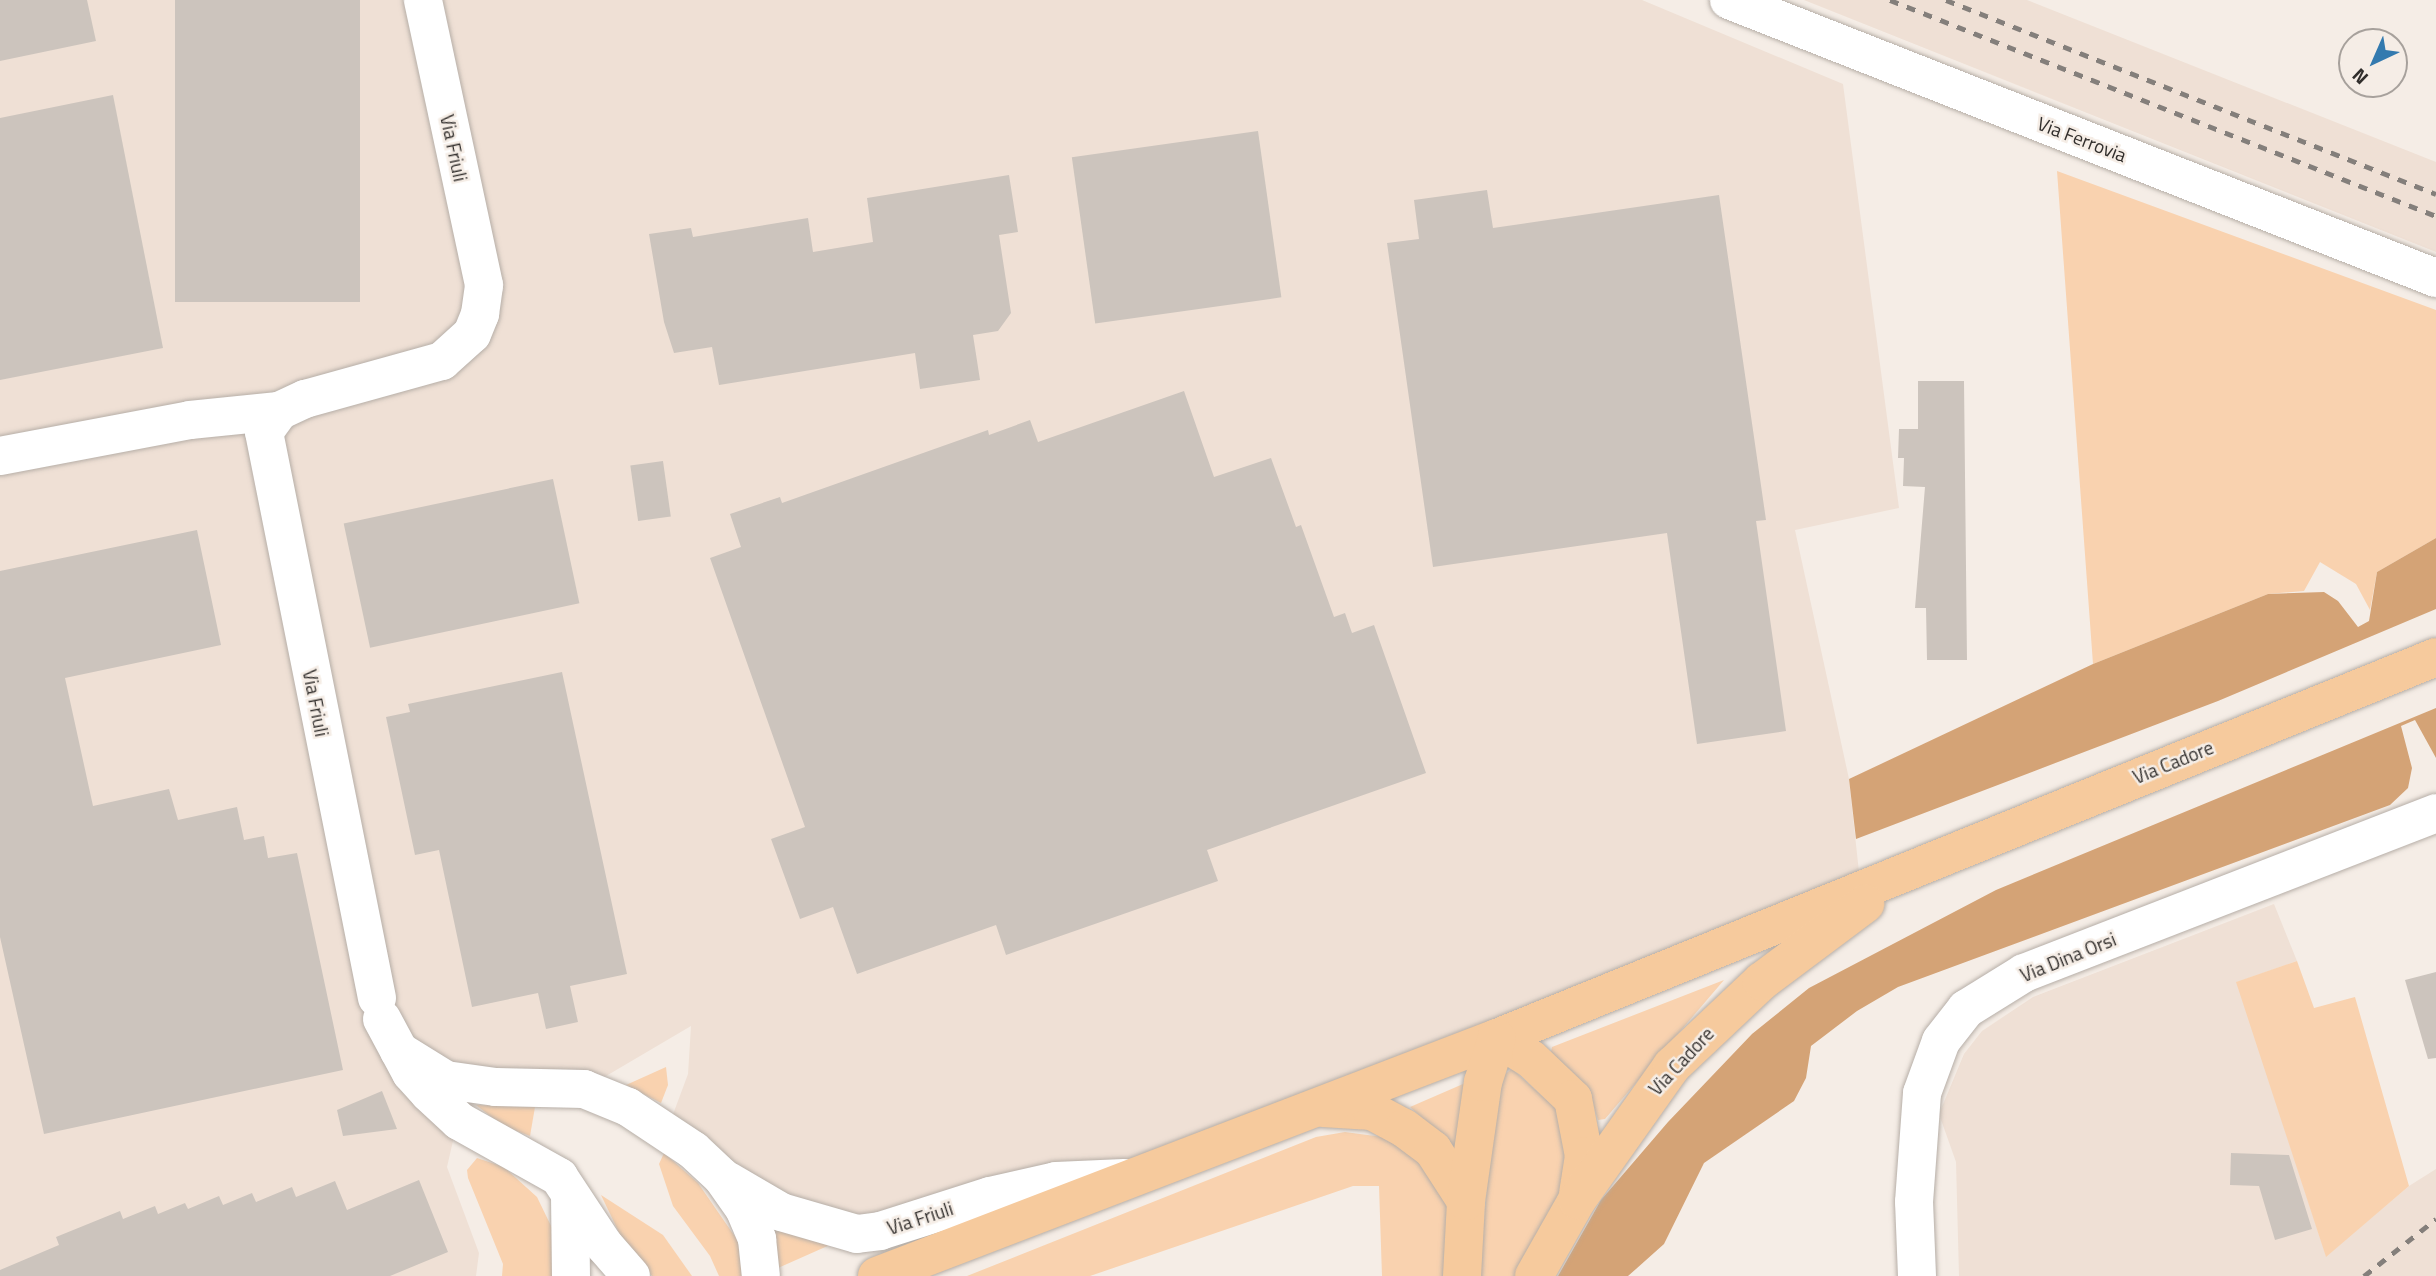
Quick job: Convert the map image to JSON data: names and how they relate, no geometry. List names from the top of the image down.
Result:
{
  "streets": {
    "main road": ["Via Friuli", "Via Cadore"],
    "street": ["Via Ferrovia", "Via Dina Orsi"]
  },
  "crossings": [
    ["Via Friuli", "Via Cadore"]
  ],
  "north": "bottom left"
}
